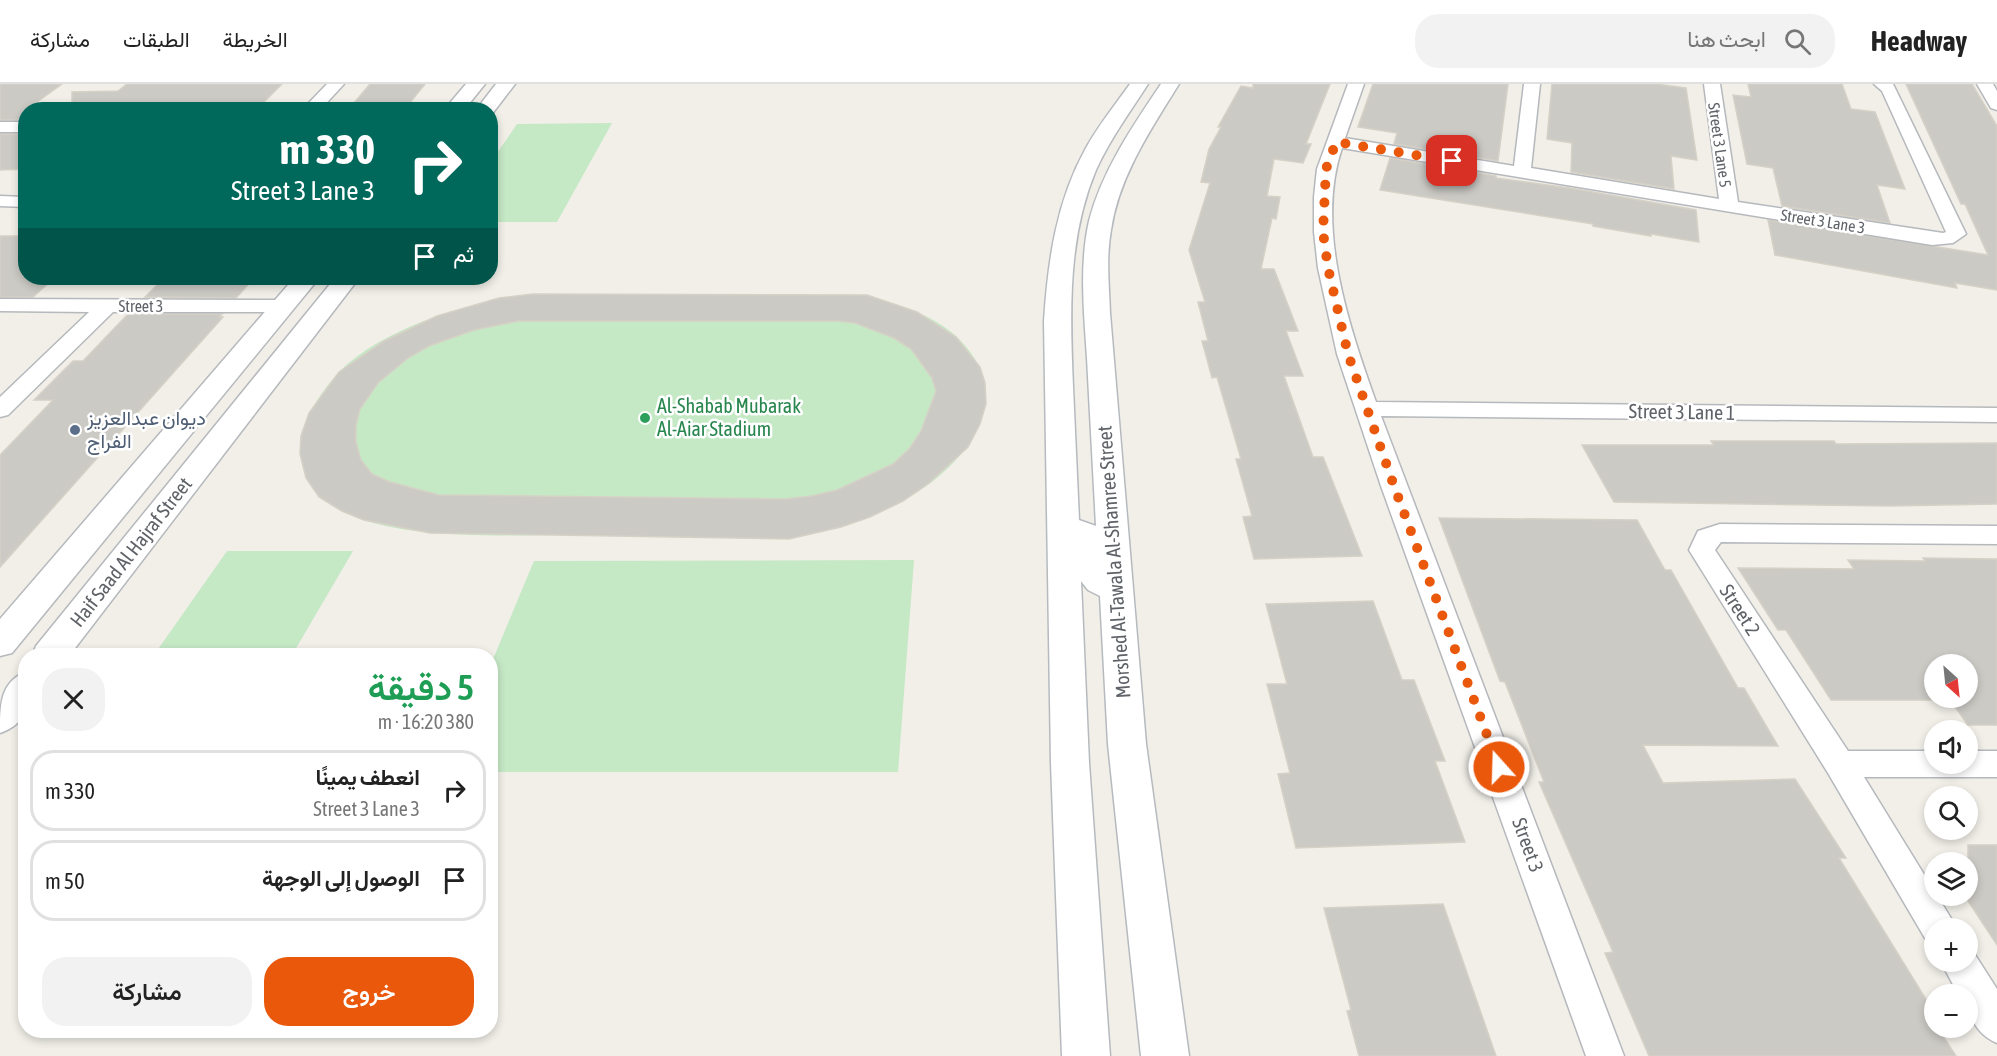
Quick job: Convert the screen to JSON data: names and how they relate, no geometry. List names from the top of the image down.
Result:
{
  "streets": {
    "main road": ["Haif Saad Al Hajraf Street", "Morshed Al-Tawala Al-Shamree Street"],
    "street": [
      "Street 3 Lane 5",
      "Street 3 Lane 3",
      "Street 3",
      "Street 3 Lane 1",
      "Street 2"
    ]
  },
  "crossings": [
    ["Street 3 Lane 5", "Street 3 Lane 3"],
    ["Street 3 Lane 3", "Street 3"],
    ["Street 3", "Street 3 Lane 1"],
    ["Street 3", "Haif Saad Al Hajraf Street"]
  ],
  "places": ["Al-Shabab Mubarak Al-Aiar Stadium", "ديوان عبدالعزيز الفراج"],
  "north": "bottom right",
  "page": {
    "header": "Headway",
    "search": "ابحث هنا",
    "nav": ["الخريطة", "الطبقات", "مشاركة"],
    "turn": ["330 m", "Street 3 Lane 3"],
    "then": "ثم",
    "heading": ["5 دقيقة", "380 m · 16:20"],
    "map_buttons": ["+", "−"],
    "list": [
      {
        "name": "انعطف يمينًا",
        "note": "Street 3 Lane 3",
        "value": "330 m"
      },
      {
        "name": "الوصول إلى الوجهة",
        "value": "50 m"
      }
    ],
    "buttons": ["خروج", "مشاركة"]
  }
}
